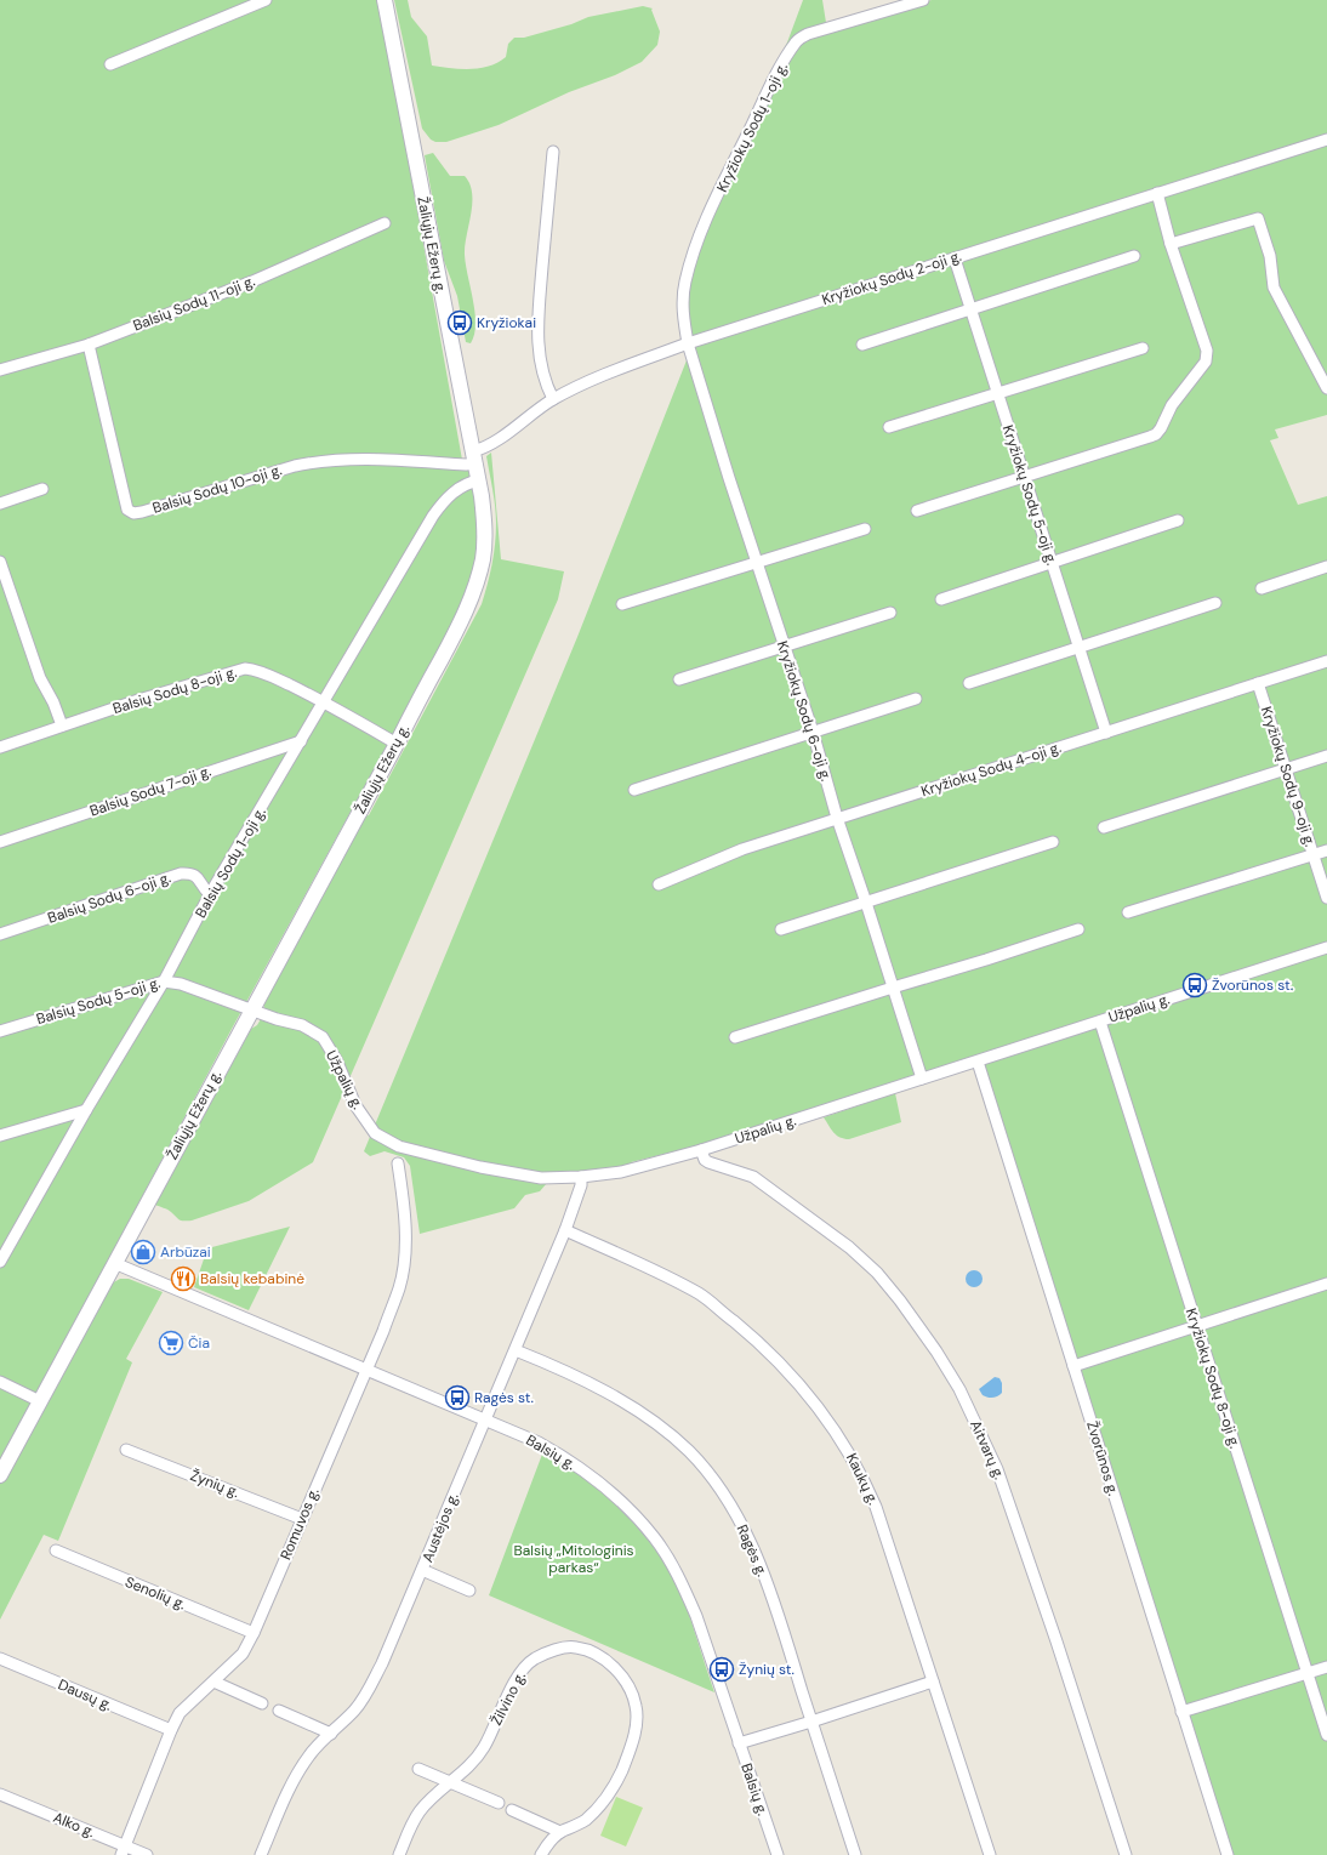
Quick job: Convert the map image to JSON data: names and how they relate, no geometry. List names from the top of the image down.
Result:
{
  "streets": {
    "main road": ["Žaliųjų Ežerų g."],
    "street": [
      "Kryžiokų Sodų 1-oji g.",
      "Kryžiokų Sodų 2-oji g.",
      "Balsių Sodų 11-oji g.",
      "Balsių Sodų 10-oji g.",
      "Kryžiokų Sodų 5-oji g.",
      "Balsių Sodų 8-oji g.",
      "Kryžiokų Sodų 6-oji g.",
      "Kryžiokų Sodų 4-oji g.",
      "Kryžiokų Sodų 9-oji g.",
      "Balsių Sodų 7-oji g.",
      "Balsių Sodų 1-oji g.",
      "Balsių Sodų 6-oji g.",
      "Balsių Sodų 5-oji g.",
      "Užpalių g.",
      "Kryžiokų Sodų 8-oji g.",
      "Aitvarų g.",
      "Balsių g.",
      "Žvorūnos g.",
      "Kaukų g.",
      "Žynių g.",
      "Romuvos g.",
      "Austėjos g.",
      "Ragės g.",
      "Senolių g.",
      "Dausų g.",
      "Žilvino g.",
      "Alko g."
    ]
  },
  "crossings": [
    ["Kryžiokų Sodų 1-oji g.", "Kryžiokų Sodų 2-oji g."],
    ["Kryžiokų Sodų 1-oji g.", "Kryžiokų Sodų 6-oji g."],
    ["Žaliųjų Ežerų g.", "Kryžiokų Sodų 2-oji g."],
    ["Žaliųjų Ežerų g.", "Balsių Sodų 10-oji g."],
    ["Žaliųjų Ežerų g.", "Balsių Sodų 8-oji g."],
    ["Žaliųjų Ežerų g.", "Balsių Sodų 1-oji g."],
    ["Žaliųjų Ežerų g.", "Balsių Sodų 5-oji g."],
    ["Žaliųjų Ežerų g.", "Užpalių g."],
    ["Žaliųjų Ežerų g.", "Balsių g."],
    ["Kryžiokų Sodų 2-oji g.", "Balsių Sodų 10-oji g."],
    ["Kryžiokų Sodų 2-oji g.", "Kryžiokų Sodų 5-oji g."],
    ["Kryžiokų Sodų 2-oji g.", "Kryžiokų Sodų 6-oji g."],
    ["Balsių Sodų 11-oji g.", "Balsių Sodų 10-oji g."],
    ["Kryžiokų Sodų 5-oji g.", "Kryžiokų Sodų 4-oji g."],
    ["Balsių Sodų 8-oji g.", "Balsių Sodų 1-oji g."],
    ["Kryžiokų Sodų 6-oji g.", "Kryžiokų Sodų 4-oji g."],
    ["Kryžiokų Sodų 6-oji g.", "Užpalių g."],
    ["Kryžiokų Sodų 4-oji g.", "Kryžiokų Sodų 9-oji g."],
    ["Balsių Sodų 7-oji g.", "Balsių Sodų 1-oji g."],
    ["Balsių Sodų 1-oji g.", "Balsių Sodų 6-oji g."],
    ["Balsių Sodų 1-oji g.", "Balsių Sodų 5-oji g."],
    ["Balsių Sodų 5-oji g.", "Užpalių g."],
    ["Užpalių g.", "Kryžiokų Sodų 8-oji g."],
    ["Užpalių g.", "Aitvarų g."],
    ["Užpalių g.", "Žvorūnos g."],
    ["Užpalių g.", "Austėjos g."],
    ["Balsių g.", "Romuvos g."],
    ["Balsių g.", "Austėjos g."],
    ["Kaukų g.", "Austėjos g."],
    ["Žynių g.", "Romuvos g."],
    ["Romuvos g.", "Senolių g."],
    ["Romuvos g.", "Dausų g."],
    ["Romuvos g.", "Alko g."],
    ["Austėjos g.", "Ragės g."]
  ],
  "parks": ["Balsių „Mitologinis parkas“"],
  "places": {
    "bus stop": [
      "Kryžiokai",
      "Žvorūnos st.",
      "Ragės st.",
      "Žynių st."
    ],
    "shop": ["Arbūzai"],
    "restaurant": ["Balsių kebabinė"],
    "supermarket": ["Čia"]
  }
}
